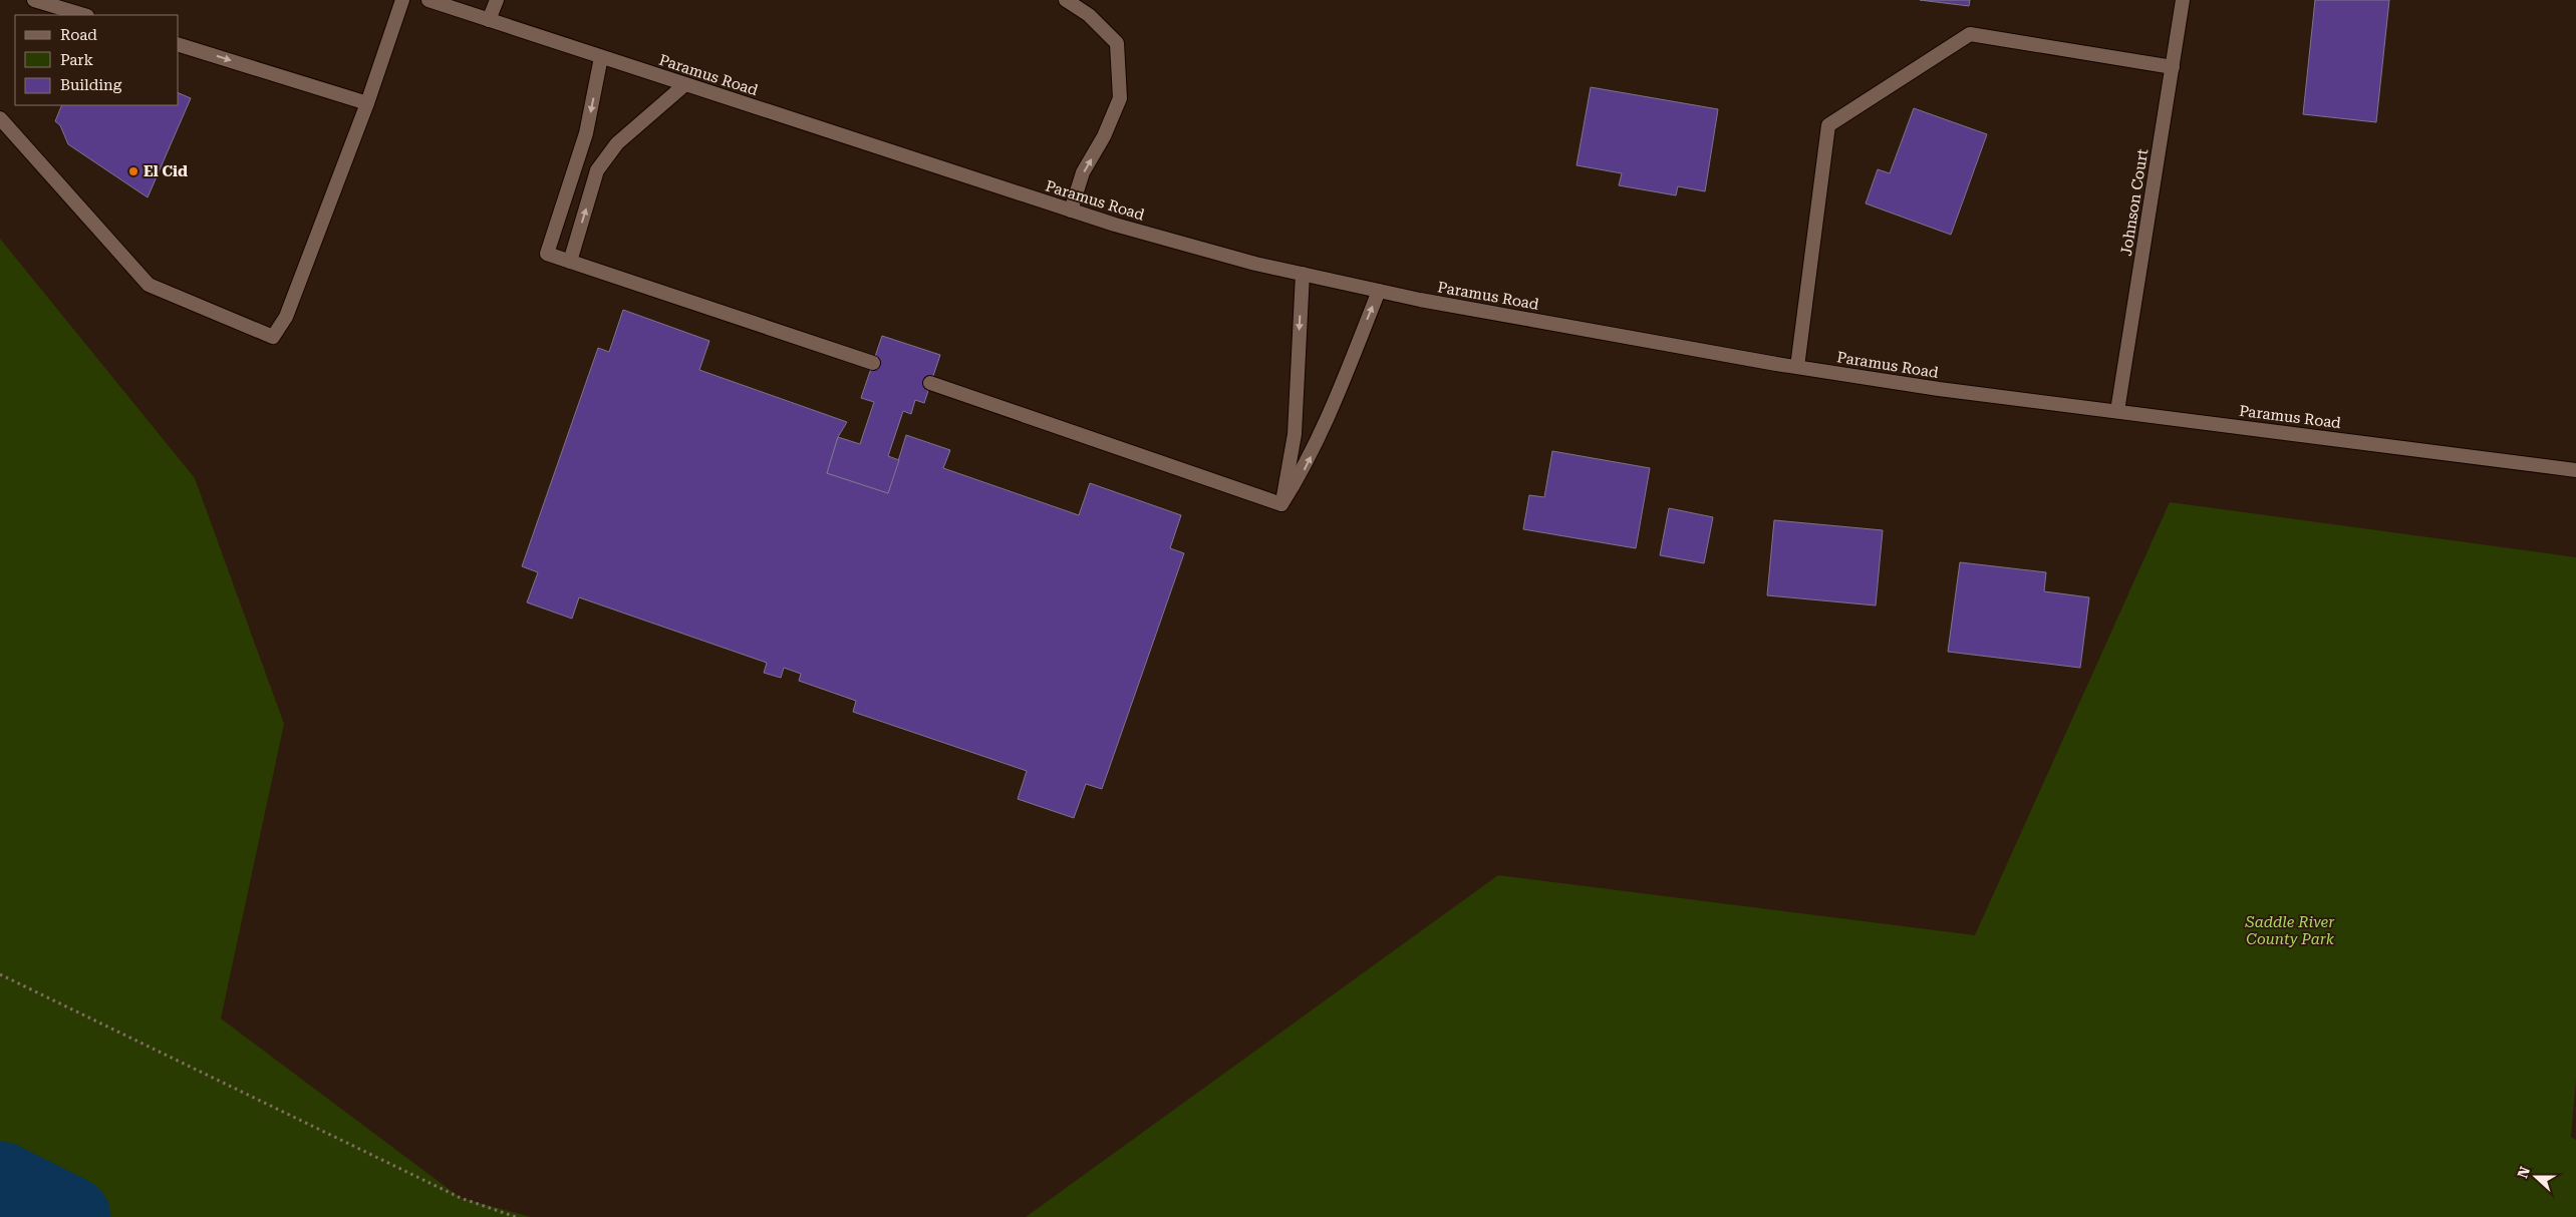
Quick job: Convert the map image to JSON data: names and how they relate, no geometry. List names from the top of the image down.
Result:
{
  "streets": {
    "main road": ["Paramus Road", "Johnson Court"]
  },
  "crossings": [
    ["Paramus Road", "Johnson Court"]
  ],
  "parks": ["Saddle River County Park"],
  "places": ["El Cid"],
  "legend": ["Road", "Park", "Building"],
  "north": "left"
}
